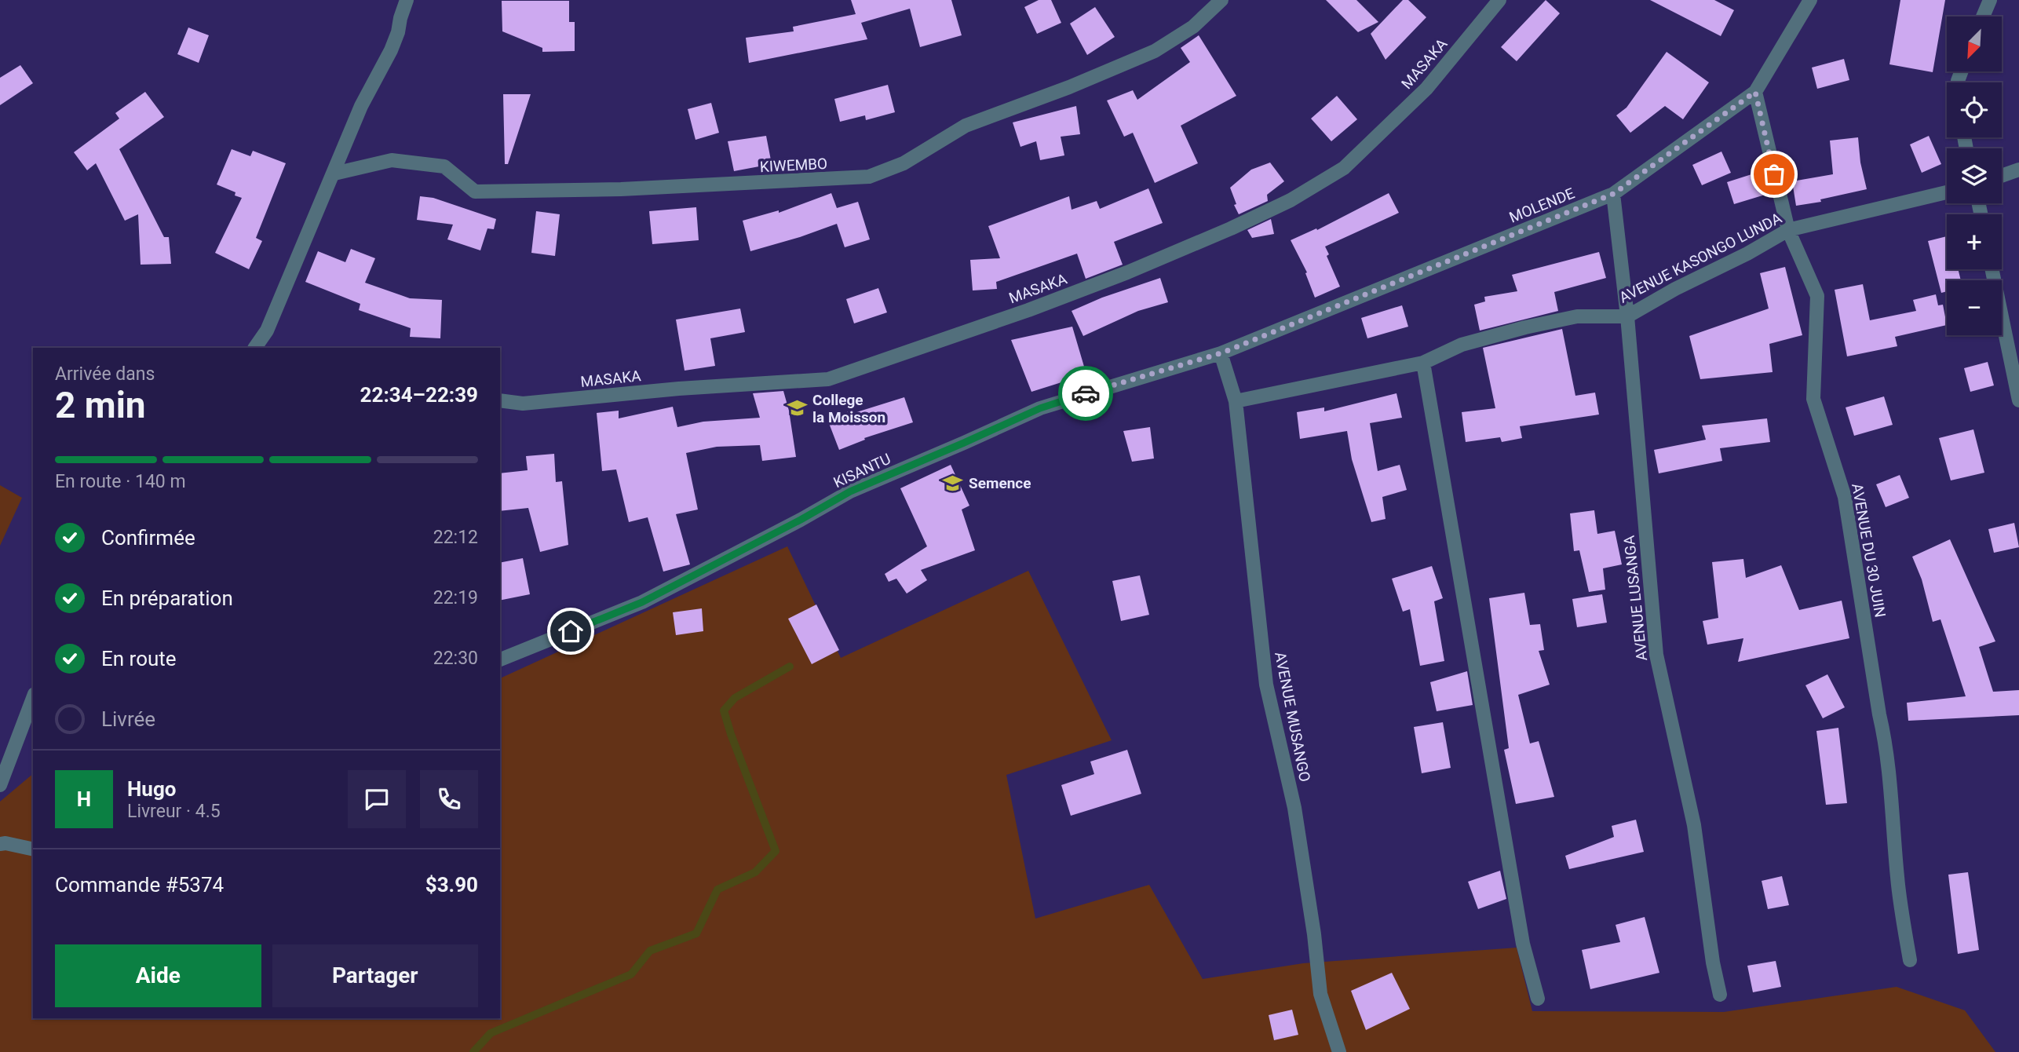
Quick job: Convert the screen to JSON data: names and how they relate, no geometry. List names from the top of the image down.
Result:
{
  "streets": {
    "street": [
      "MASAKA",
      "KIWEMBO",
      "MOLENDE",
      "AVENUE KASONGO LUNDA",
      "KISANTU",
      "AVENUE DU 30 JUIN",
      "AVENUE LUSANGA",
      "AVENUE MUSANGO"
    ]
  },
  "crossings": [
    ["MOLENDE", "KISANTU"],
    ["MOLENDE", "AVENUE DU 30 JUIN"],
    ["MOLENDE", "AVENUE LUSANGA"],
    ["MOLENDE", "AVENUE MUSANGO"],
    ["AVENUE KASONGO LUNDA", "AVENUE DU 30 JUIN"],
    ["AVENUE KASONGO LUNDA", "AVENUE LUSANGA"],
    ["AVENUE KASONGO LUNDA", "AVENUE MUSANGO"],
    ["KISANTU", "AVENUE MUSANGO"]
  ],
  "places": {
    "school or university": ["College la Moisson", "Semence"]
  },
  "north": "bottom left",
  "page": {
    "map_buttons": ["+", "−"],
    "heading": ["2 min", "Arrivée dans", "22:34–22:39"],
    "panel": [
      "Hugo",
      "Livreur · 4.5",
      "Commande #5374",
      "$3.90"
    ],
    "bar": "En route · 140 m",
    "list": [
      ["Confirmée", "22:12"],
      ["En préparation", "22:19"],
      ["En route", "22:30"],
      "Livrée"
    ],
    "round": "H",
    "buttons": ["Aide", "Partager"]
  }
}
